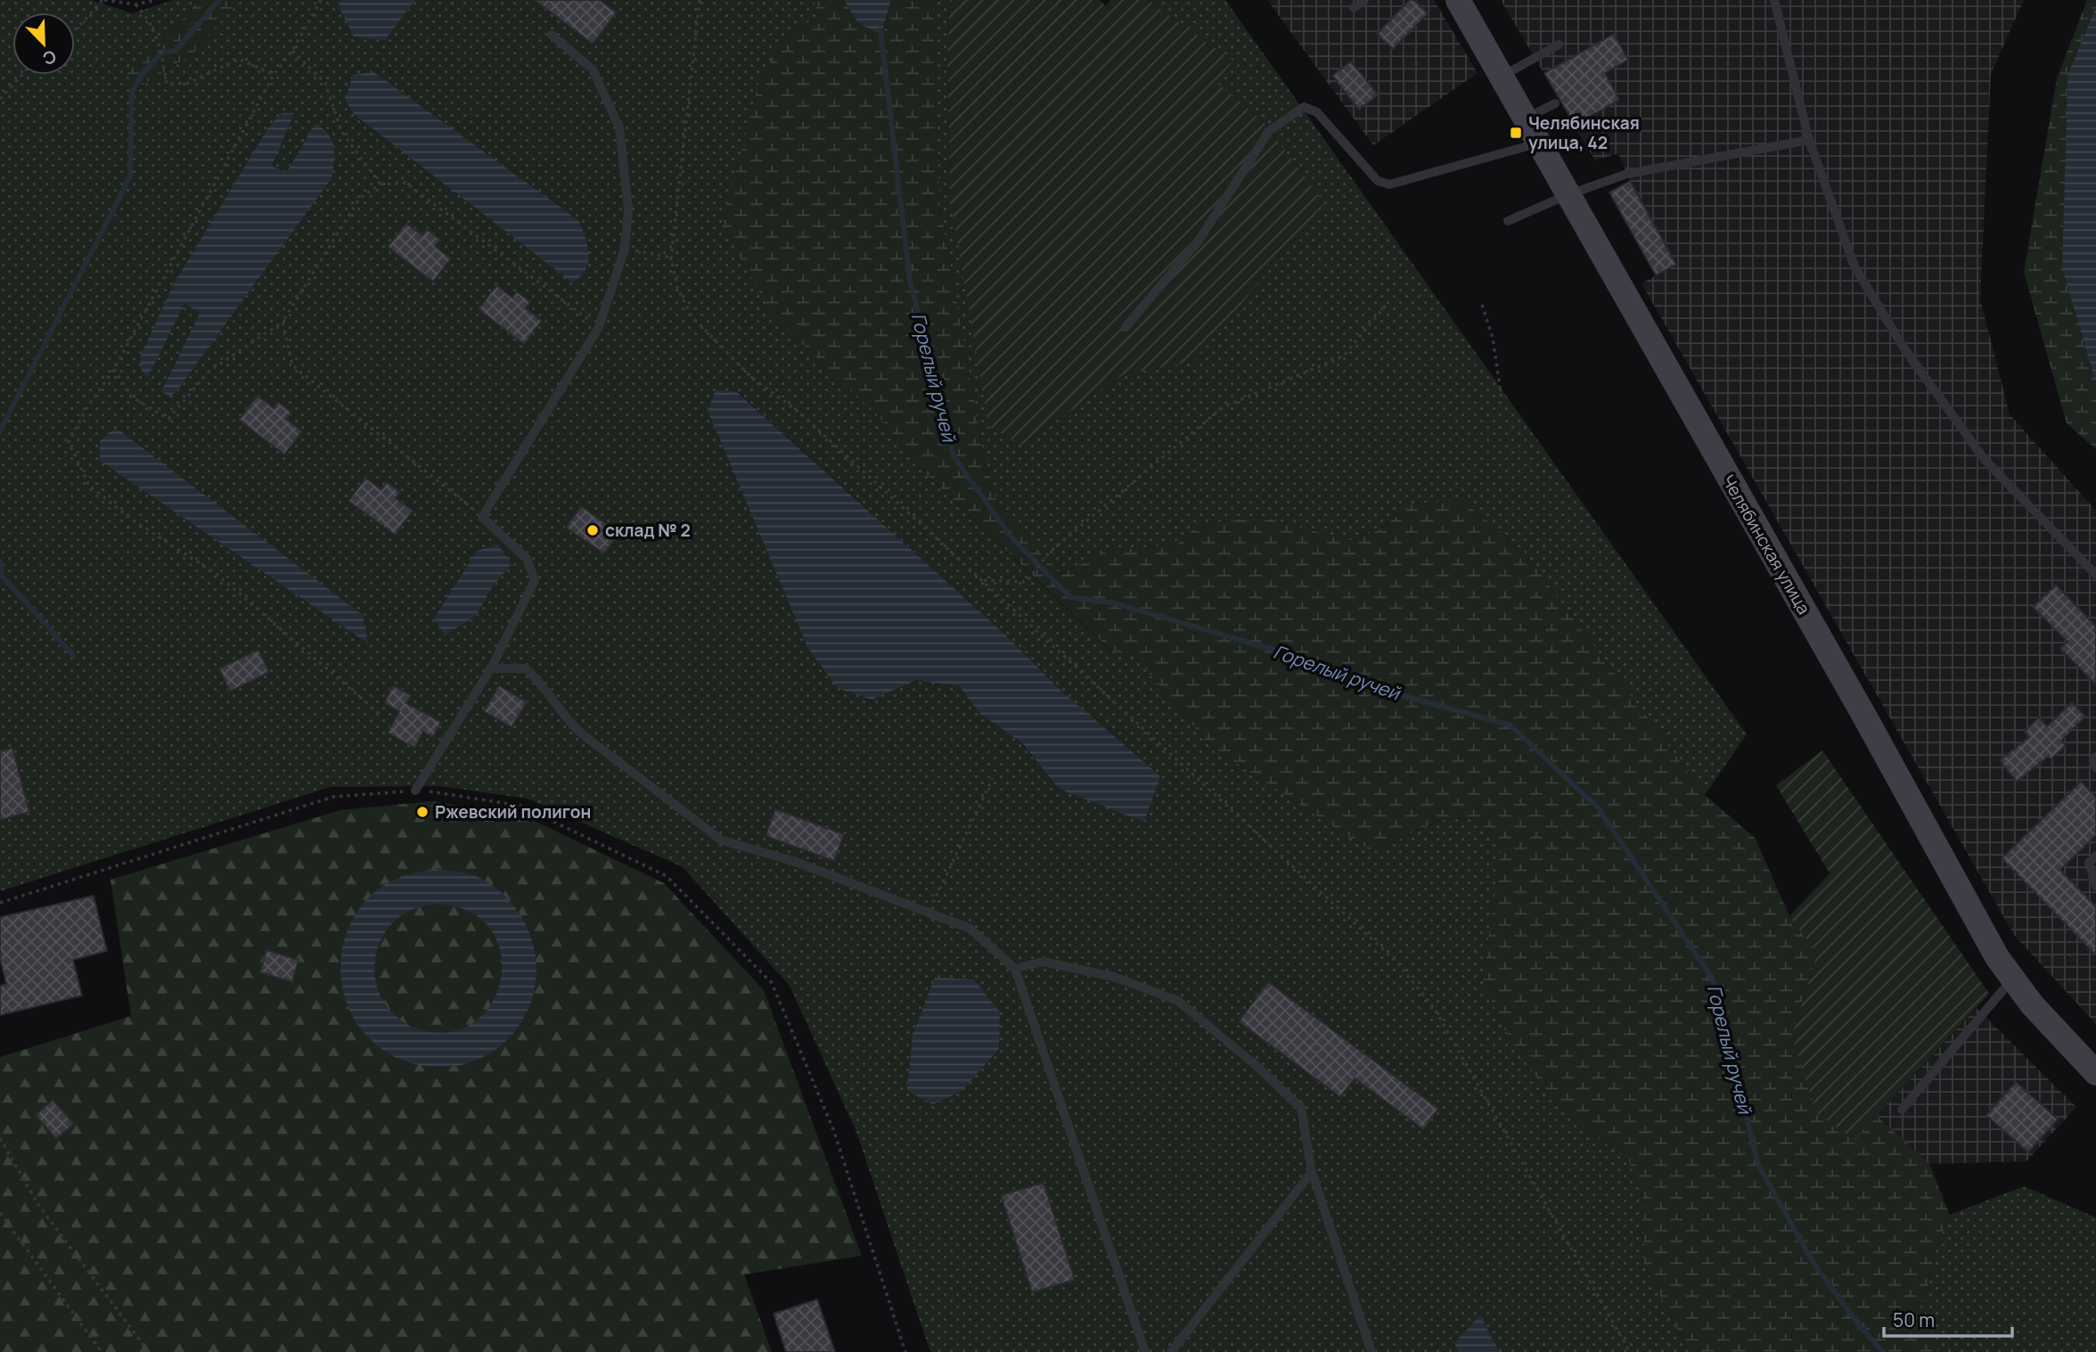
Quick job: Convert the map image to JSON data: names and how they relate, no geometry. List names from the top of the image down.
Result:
{
  "streets": {
    "street": ["Челябинская улица"]
  },
  "water": ["Горелый ручей"],
  "places": {
    "transit": ["Челябинская улица, 42"],
    "other": ["склад № 2", "Ржевский полигон"]
  },
  "scale_bar": "50 m",
  "north": "bottom right"
}
